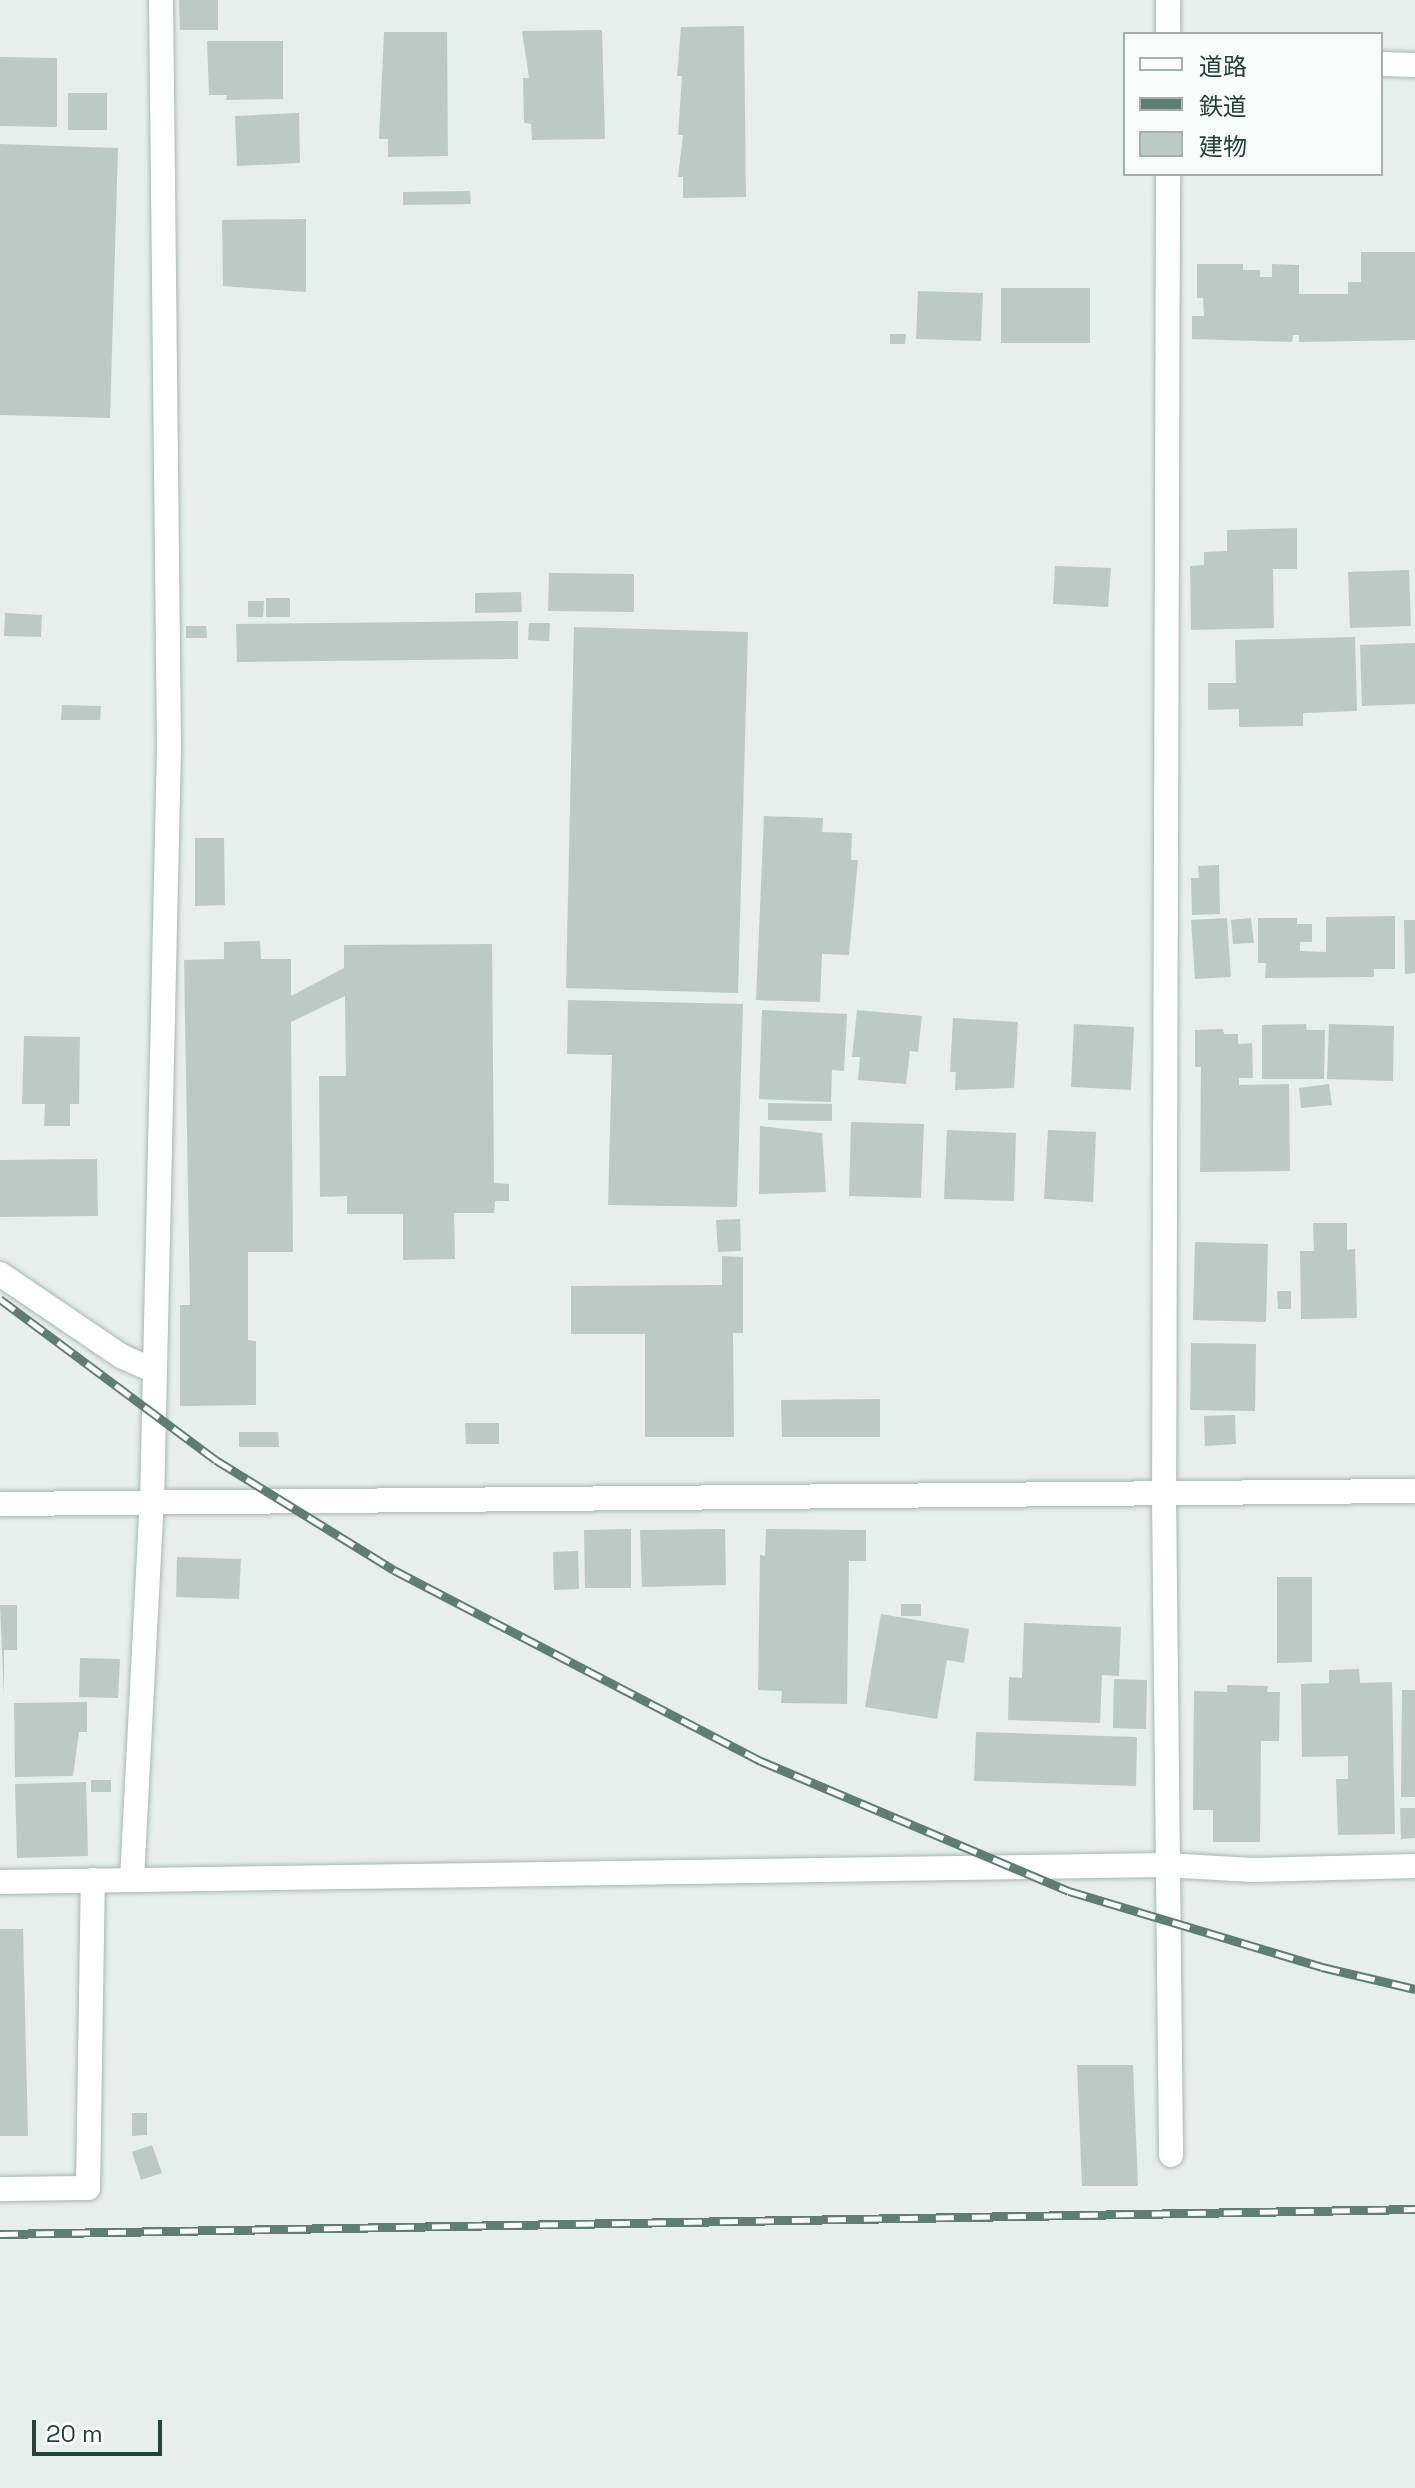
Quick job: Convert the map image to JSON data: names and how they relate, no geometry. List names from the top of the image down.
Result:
{
  "legend": ["道路", "鉄道", "建物"],
  "scale_bar": "20 m"
}
